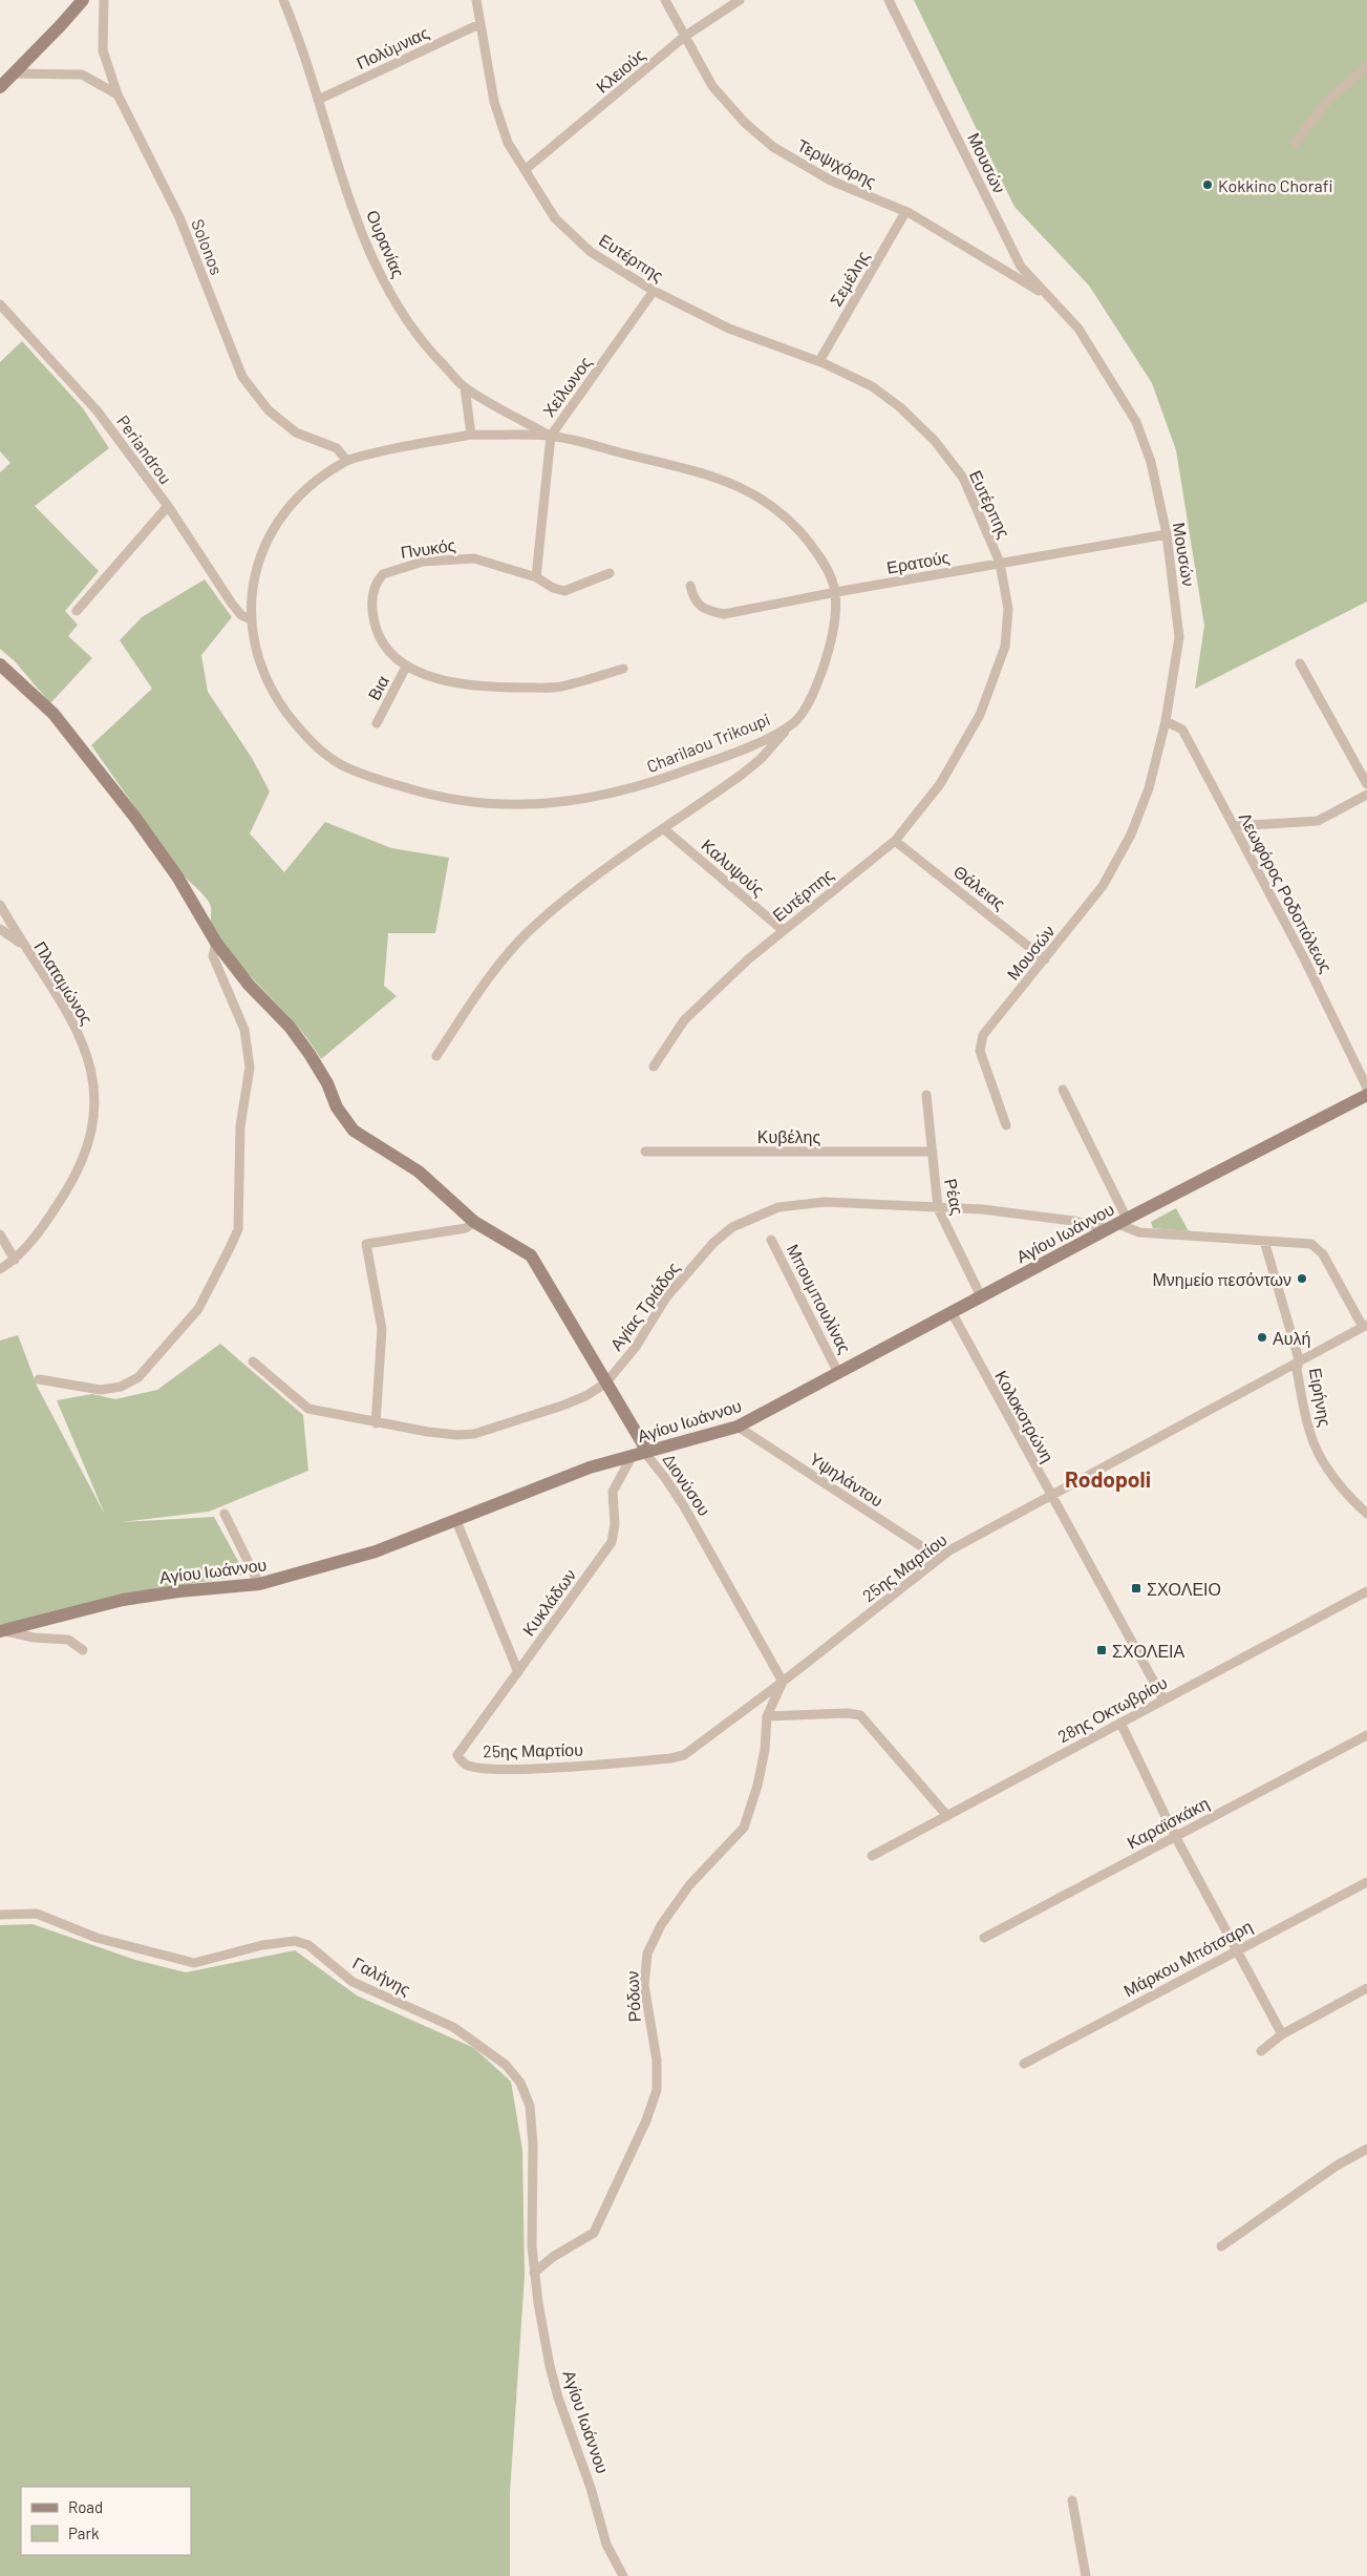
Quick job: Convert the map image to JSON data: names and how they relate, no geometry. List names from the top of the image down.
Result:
{
  "streets": {
    "street": [
      "Πολύμνιας",
      "Κλειούς",
      "Τερψιχόρης",
      "Μουσών",
      "Ουρανίας",
      "Solonos",
      "Ευτέρπης",
      "Σεμέλης",
      "Χείλωνος",
      "Periandrou",
      "Πνυκός",
      "Ερατούς",
      "Βια",
      "Charilaou Trikoupi",
      "Καλυψούς",
      "Θάλειας",
      "Λεωφόρος Ροδοπόλεως",
      "Πλαταμώνος",
      "Κυβέλης",
      "Ρέας",
      "Αγίου Ιωάννου",
      "Μπουμπουλίνας",
      "Αγίας Τριάδος",
      "Ειρήνης",
      "Κολοκοτρώνη",
      "Υψηλάντου",
      "Διονύσου",
      "25ης Μαρτίου",
      "Κυκλάδων",
      "28ης Οκτωβρίου",
      "Καραϊσκάκη",
      "Μάρκου Μπότσαρη",
      "Γαλήνης",
      "Ρόδων"
    ]
  },
  "crossings": [
    ["Πολύμνιας", "Ουρανίας"],
    ["Πολύμνιας", "Ευτέρπης"],
    ["Κλειούς", "Τερψιχόρης"],
    ["Κλειούς", "Ευτέρπης"],
    ["Τερψιχόρης", "Μουσών"],
    ["Τερψιχόρης", "Σεμέλης"],
    ["Μουσών", "Ερατούς"],
    ["Μουσών", "Θάλειας"],
    ["Μουσών", "Λεωφόρος Ροδοπόλεως"],
    ["Ουρανίας", "Χείλωνος"],
    ["Ουρανίας", "Charilaou Trikoupi"],
    ["Solonos", "Charilaou Trikoupi"],
    ["Ευτέρπης", "Σεμέλης"],
    ["Ευτέρπης", "Χείλωνος"],
    ["Ευτέρπης", "Ερατούς"],
    ["Ευτέρπης", "Καλυψούς"],
    ["Ευτέρπης", "Θάλειας"],
    ["Χείλωνος", "Πνυκός"],
    ["Χείλωνος", "Charilaou Trikoupi"],
    ["Periandrou", "Charilaou Trikoupi"],
    ["Πνυκός", "Βια"],
    ["Ερατούς", "Charilaou Trikoupi"],
    ["Κυβέλης", "Ρέας"],
    ["Ρέας", "Αγίου Ιωάννου"],
    ["Ρέας", "Αγίας Τριάδος"],
    ["Αγίου Ιωάννου", "Μπουμπουλίνας"],
    ["Αγίου Ιωάννου", "Αγίας Τριάδος"],
    ["Αγίου Ιωάννου", "Κολοκοτρώνη"],
    ["Αγίου Ιωάννου", "Υψηλάντου"],
    ["Αγίου Ιωάννου", "Διονύσου"],
    ["Αγίου Ιωάννου", "Κυκλάδων"],
    ["Αγίου Ιωάννου", "Γαλήνης"],
    ["Αγίου Ιωάννου", "Ρόδων"],
    ["Αγίας Τριάδος", "Διονύσου"],
    ["Ειρήνης", "25ης Μαρτίου"],
    ["Κολοκοτρώνη", "25ης Μαρτίου"],
    ["Κολοκοτρώνη", "28ης Οκτωβρίου"],
    ["Υψηλάντου", "25ης Μαρτίου"],
    ["Διονύσου", "25ης Μαρτίου"],
    ["Διονύσου", "Κυκλάδων"],
    ["Διονύσου", "Ρόδων"],
    ["25ης Μαρτίου", "Κυκλάδων"],
    ["25ης Μαρτίου", "Ρόδων"],
    ["Γαλήνης", "Ρόδων"]
  ],
  "districts": ["Rodopoli"],
  "places": {
    "other": ["Kokkino Chorafi", "Μνημείο πεσόντων", "Αυλή"],
    "transit": ["ΣΧΟΛΕΙΟ", "ΣΧΟΛΕΙΑ"]
  },
  "legend": ["Road", "Park"]
}
